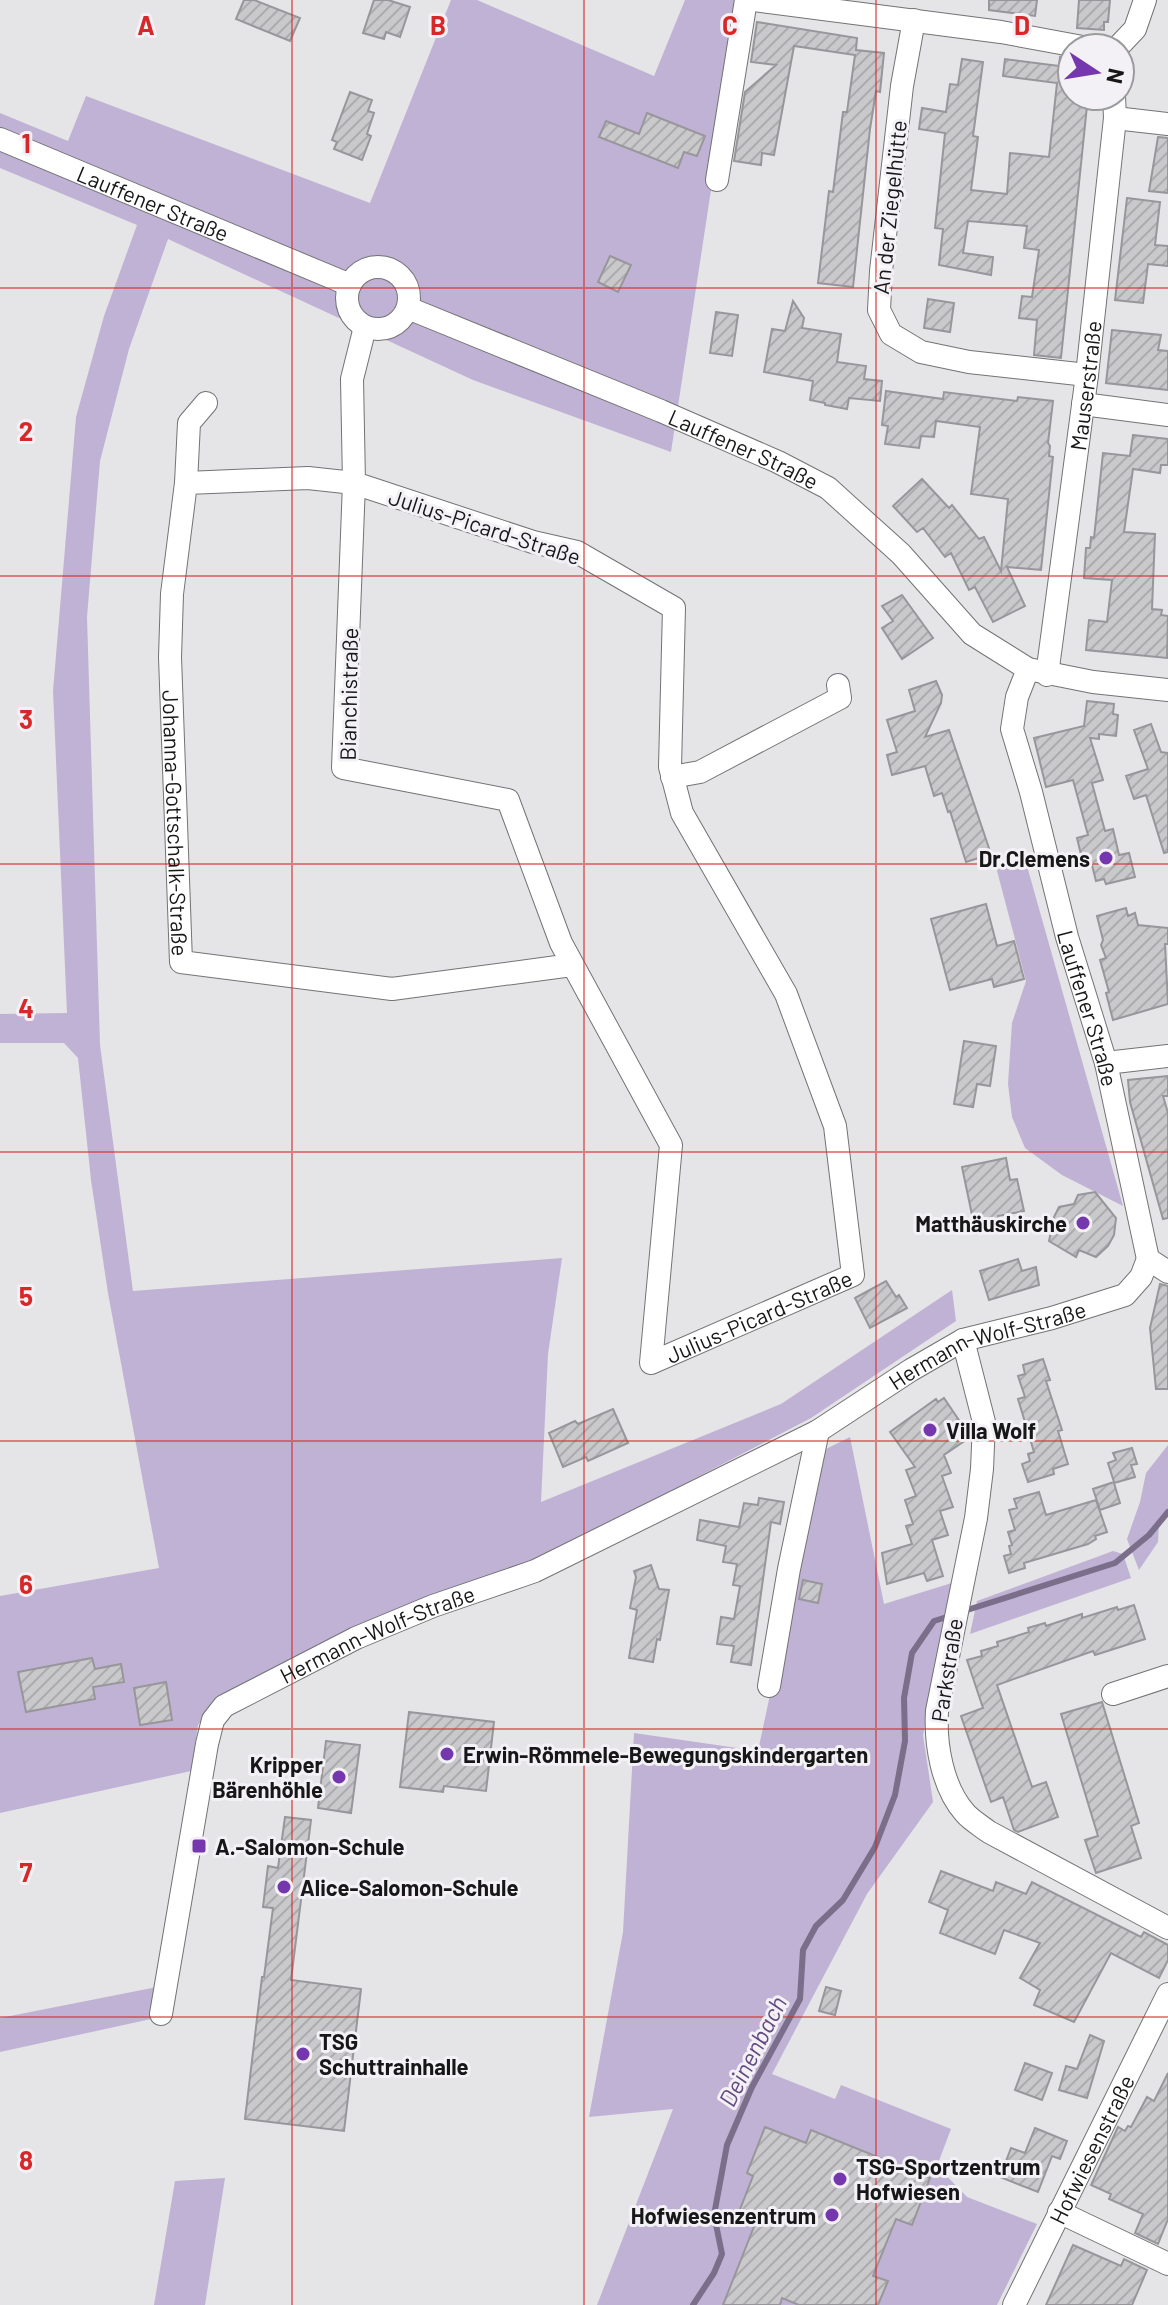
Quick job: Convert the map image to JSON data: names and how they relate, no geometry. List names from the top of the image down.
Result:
{
  "streets": {
    "street": [
      "Lauffener Straße",
      "An der Ziegelhütte",
      "Mauserstraße",
      "Julius-Picard-Straße",
      "Bianchistraße",
      "Johanna-Gottschalk-Straße",
      "Hermann-Wolf-Straße",
      "Parkstraße",
      "Hofwiesenstraße"
    ]
  },
  "crossings": [
    ["Lauffener Straße", "Mauserstraße"],
    ["Lauffener Straße", "Bianchistraße"],
    ["Lauffener Straße", "Hermann-Wolf-Straße"],
    ["An der Ziegelhütte", "Mauserstraße"],
    ["Julius-Picard-Straße", "Bianchistraße"],
    ["Julius-Picard-Straße", "Johanna-Gottschalk-Straße"],
    ["Bianchistraße", "Johanna-Gottschalk-Straße"],
    ["Hermann-Wolf-Straße", "Parkstraße"]
  ],
  "water": ["Deinenbach"],
  "places": {
    "other": [
      "Dr.Clemens",
      "Matthäuskirche",
      "Villa Wolf",
      "Erwin-Römmele-Bewegungskindergarten",
      "Kripper Bärenhöhle",
      "Alice-Salomon-Schule",
      "TSG Schuttrainhalle",
      "TSG-Sportzentrum Hofwiesen",
      "Hofwiesenzentrum"
    ],
    "transit": ["A.-Salomon-Schule"]
  },
  "north": "right",
  "grid": {
    "columns": [
      "A",
      "B",
      "C",
      "D"
    ],
    "rows": [
      "1",
      "2",
      "3",
      "4",
      "5",
      "6",
      "7",
      "8"
    ]
  }
}
